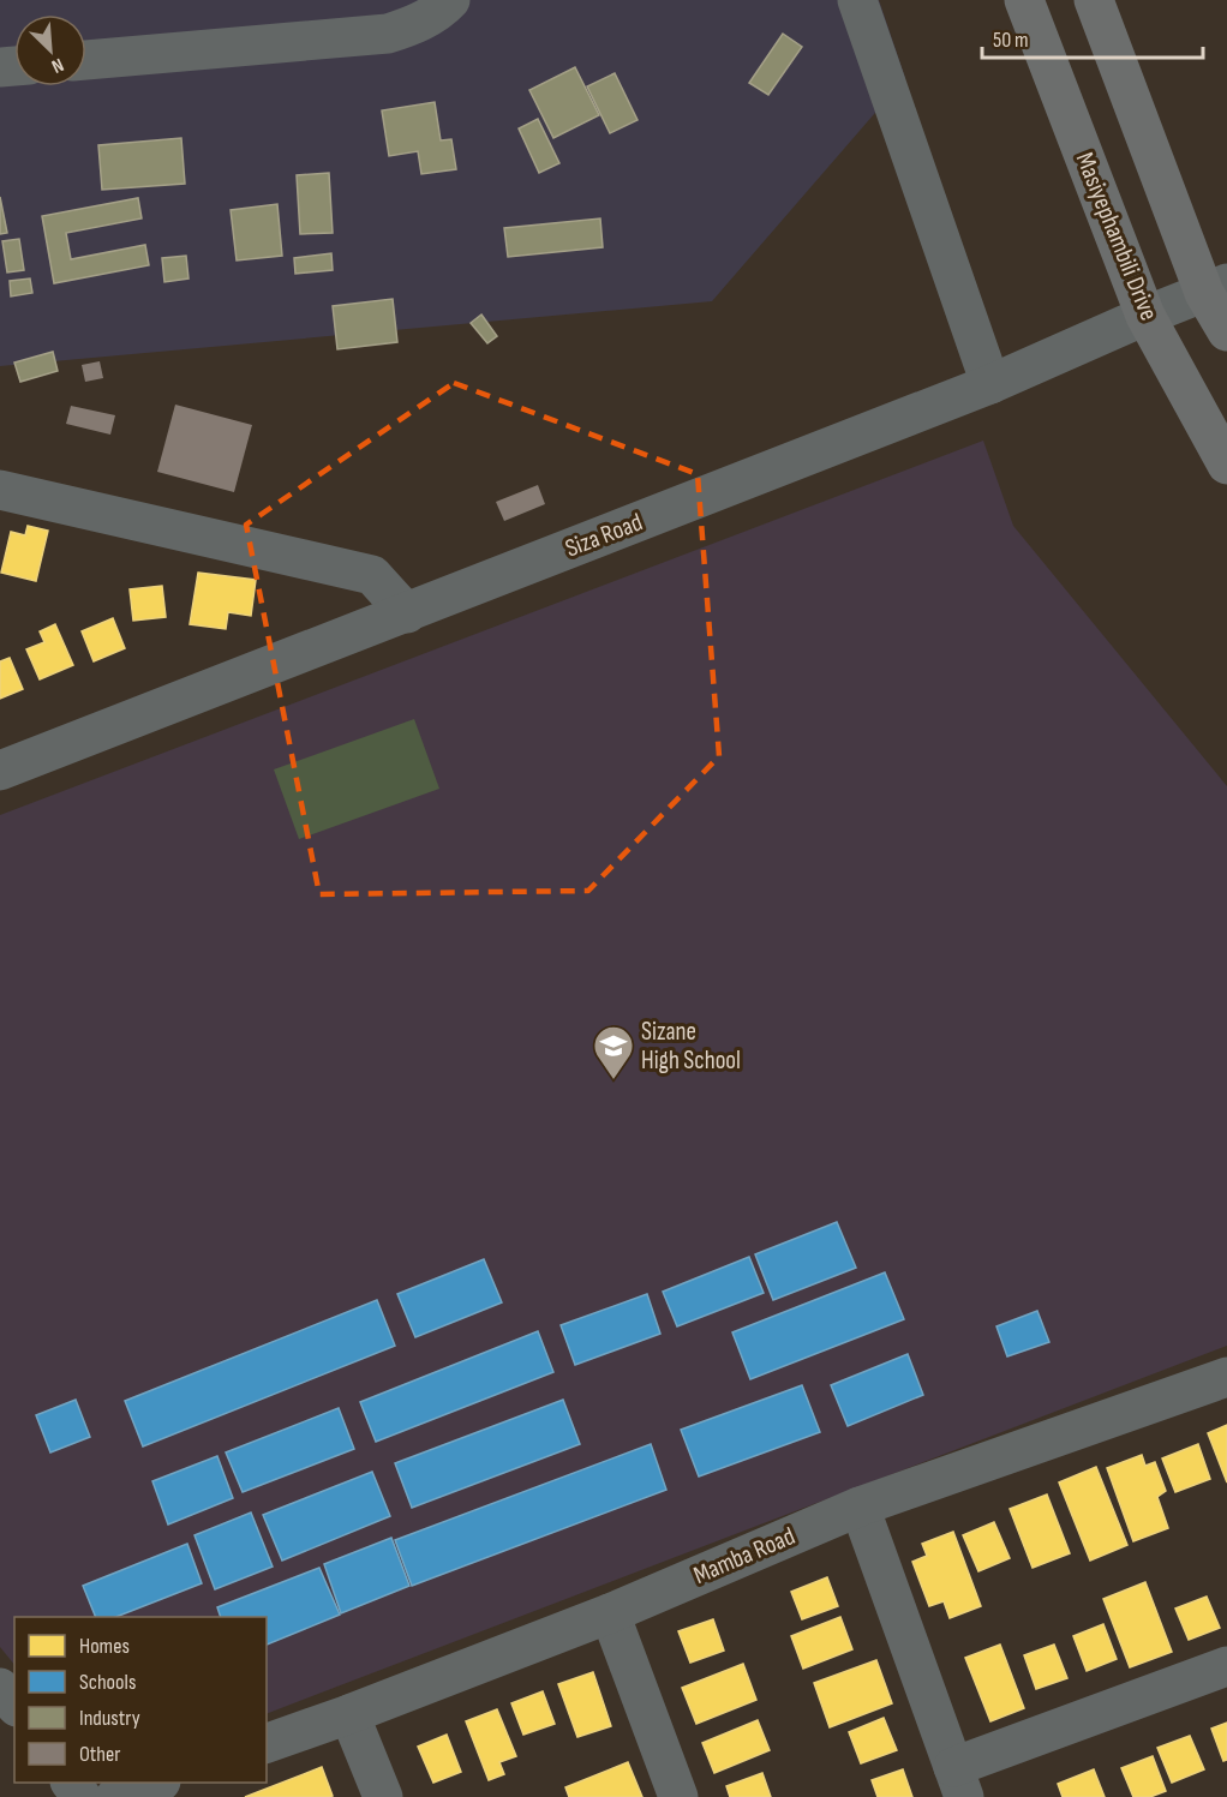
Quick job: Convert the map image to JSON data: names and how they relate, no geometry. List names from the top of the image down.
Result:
{
  "streets": {
    "main road": ["Masiyephambili Drive"],
    "street": ["Siza Road", "Mamba Road"]
  },
  "crossings": [
    ["Masiyephambili Drive", "Siza Road"]
  ],
  "places": {
    "school or university": ["Sizane High School"]
  },
  "legend": [
    "Homes",
    "Schools",
    "Industry",
    "Other"
  ],
  "scale_bar": "50 m",
  "north": "bottom right"
}
